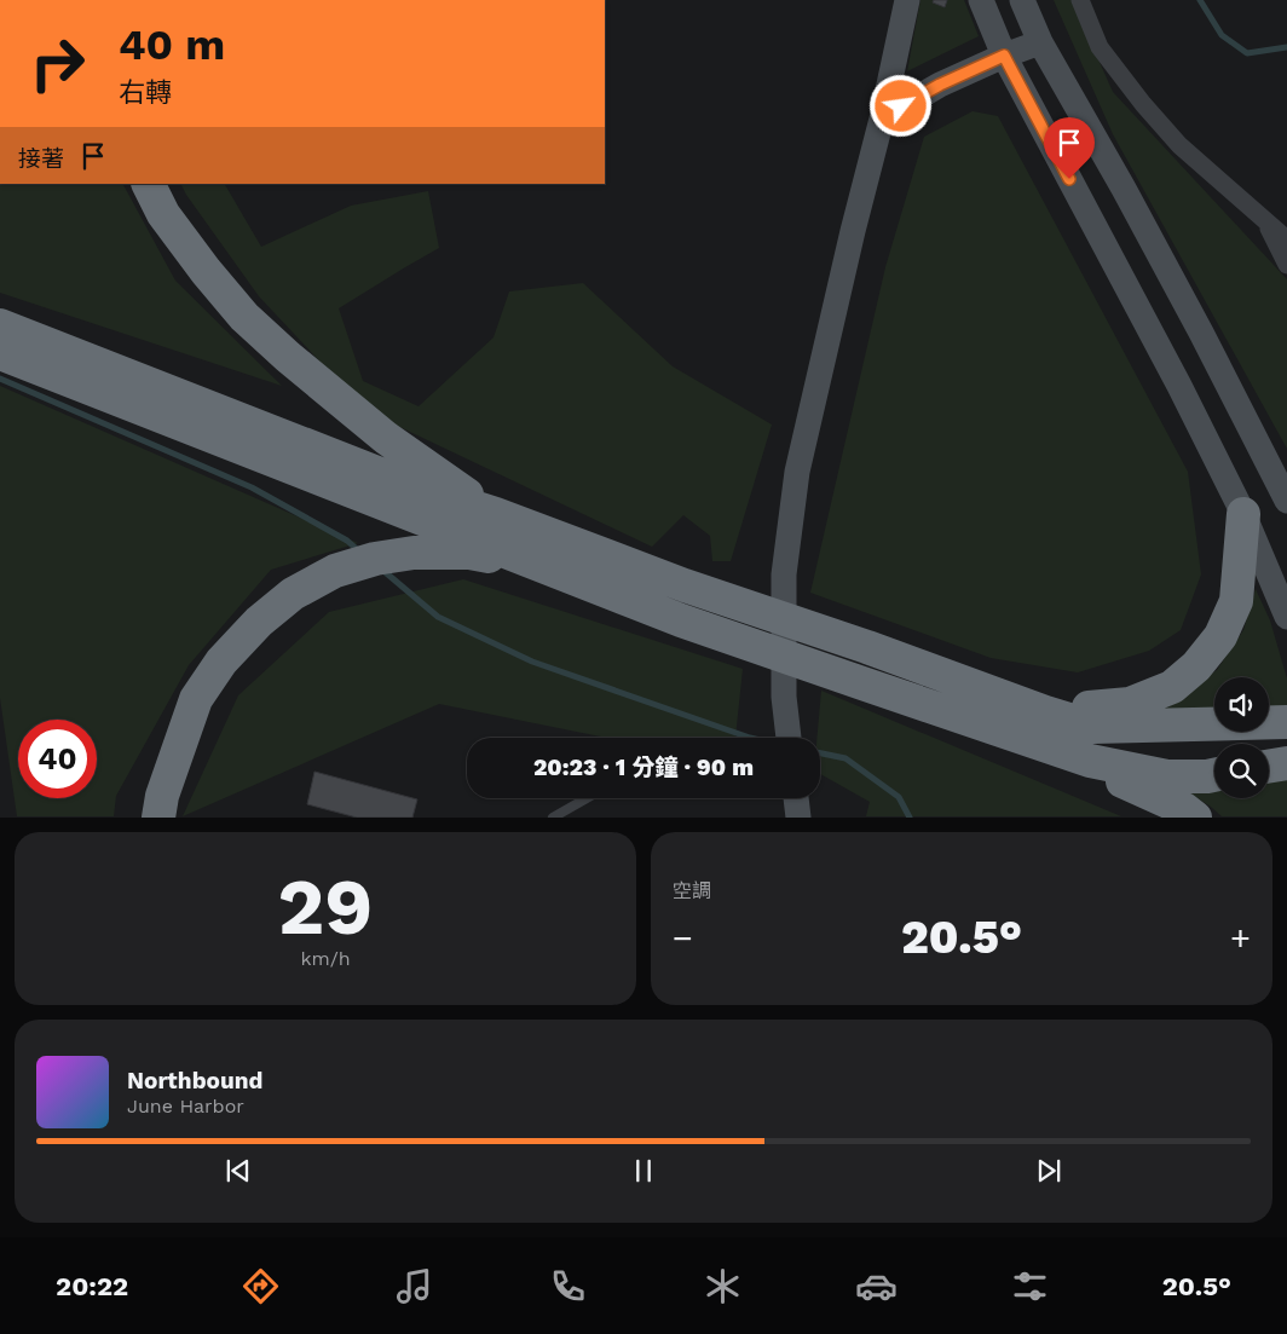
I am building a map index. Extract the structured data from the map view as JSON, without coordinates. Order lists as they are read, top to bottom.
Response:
{
  "page": {
    "turn": ["40 m", "右轉"],
    "then": "接著",
    "limit": "40",
    "trip": "20:23 · 1 分鐘 · 90 m",
    "tile": [
      ["29", "km/h"],
      "空調"
    ],
    "heat": ["−", "20.5°", "+"],
    "song": ["Northbound", "June Harbor"],
    "tabs": ["20:22", "20.5°"]
  }
}
